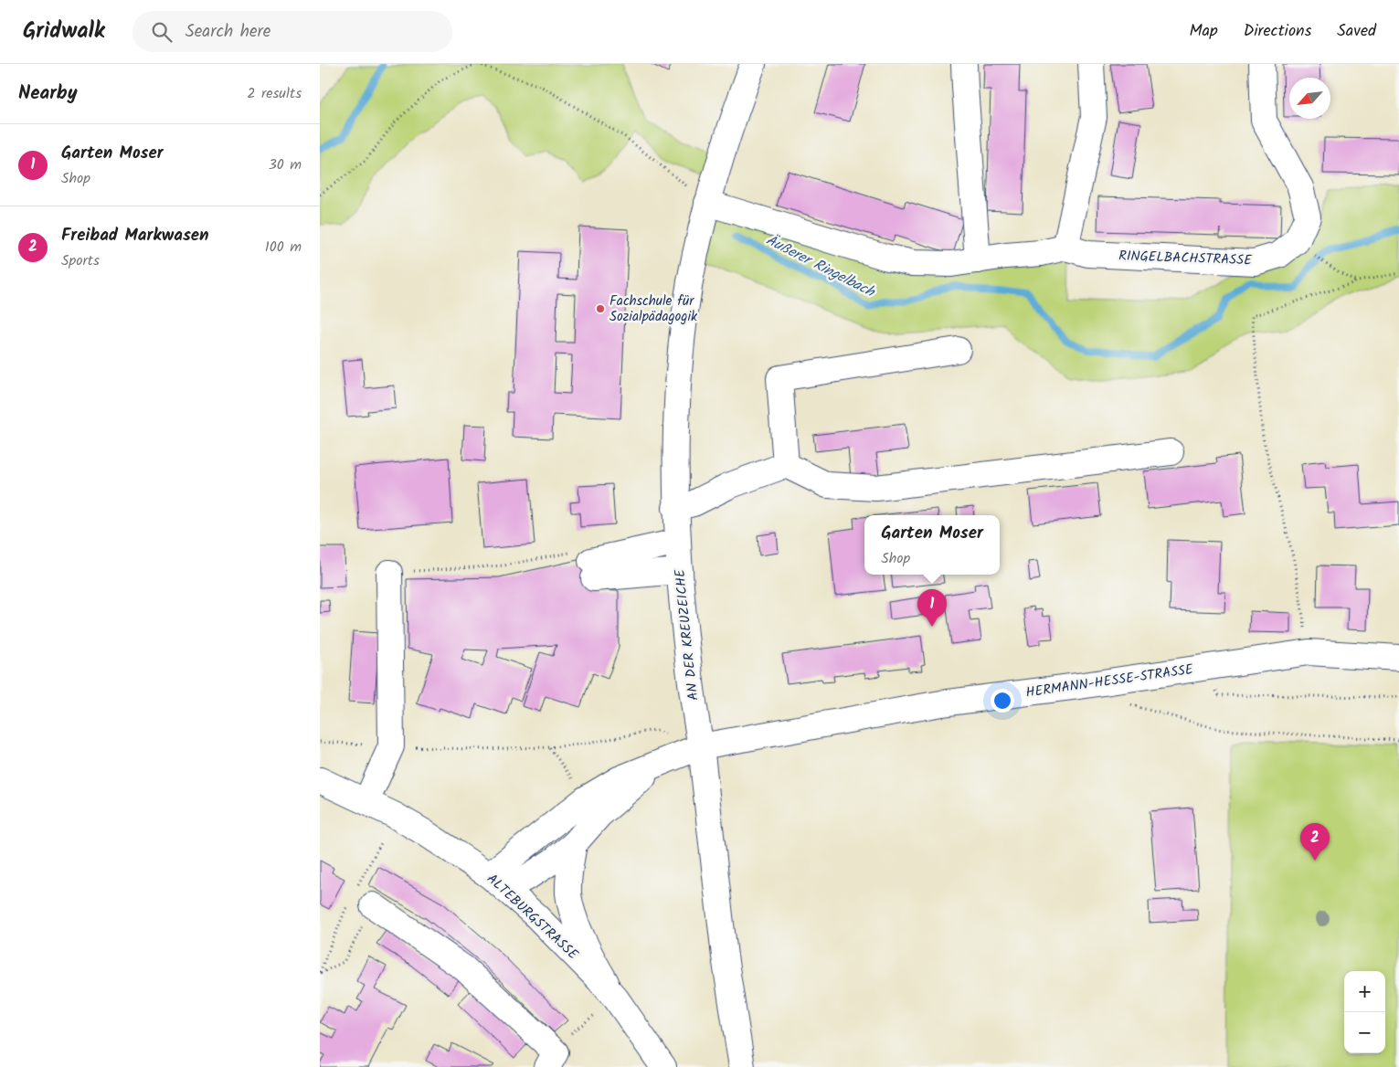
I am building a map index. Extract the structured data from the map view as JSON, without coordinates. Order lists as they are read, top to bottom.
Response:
{
  "streets": {
    "street": [
      "RINGELBACHSTRASSE",
      "AN DER KREUZEICHE",
      "HERMANN-HESSE-STRASSE",
      "ALTEBURGSTRASSE"
    ]
  },
  "crossings": [
    ["AN DER KREUZEICHE", "HERMANN-HESSE-STRASSE"],
    ["HERMANN-HESSE-STRASSE", "ALTEBURGSTRASSE"]
  ],
  "water": ["Äußerer Ringelbach"],
  "places": ["Fachschule für Sozialpädagogik"],
  "north": "bottom left",
  "page": {
    "header": "Gridwalk",
    "search": "Search here",
    "nav": ["Map", "Directions", "Saved"],
    "heading": ["Nearby", "2 results"],
    "list": [
      {
        "mark": "1",
        "name": "Garten Moser",
        "note": "Shop",
        "value": "30 m"
      },
      {
        "mark": "2",
        "name": "Freibad Markwasen",
        "note": "Sports",
        "value": "100 m"
      }
    ],
    "popup": ["Garten Moser", "Shop"],
    "pins": ["1", "2"],
    "map_buttons": ["+", "−"]
  }
}
